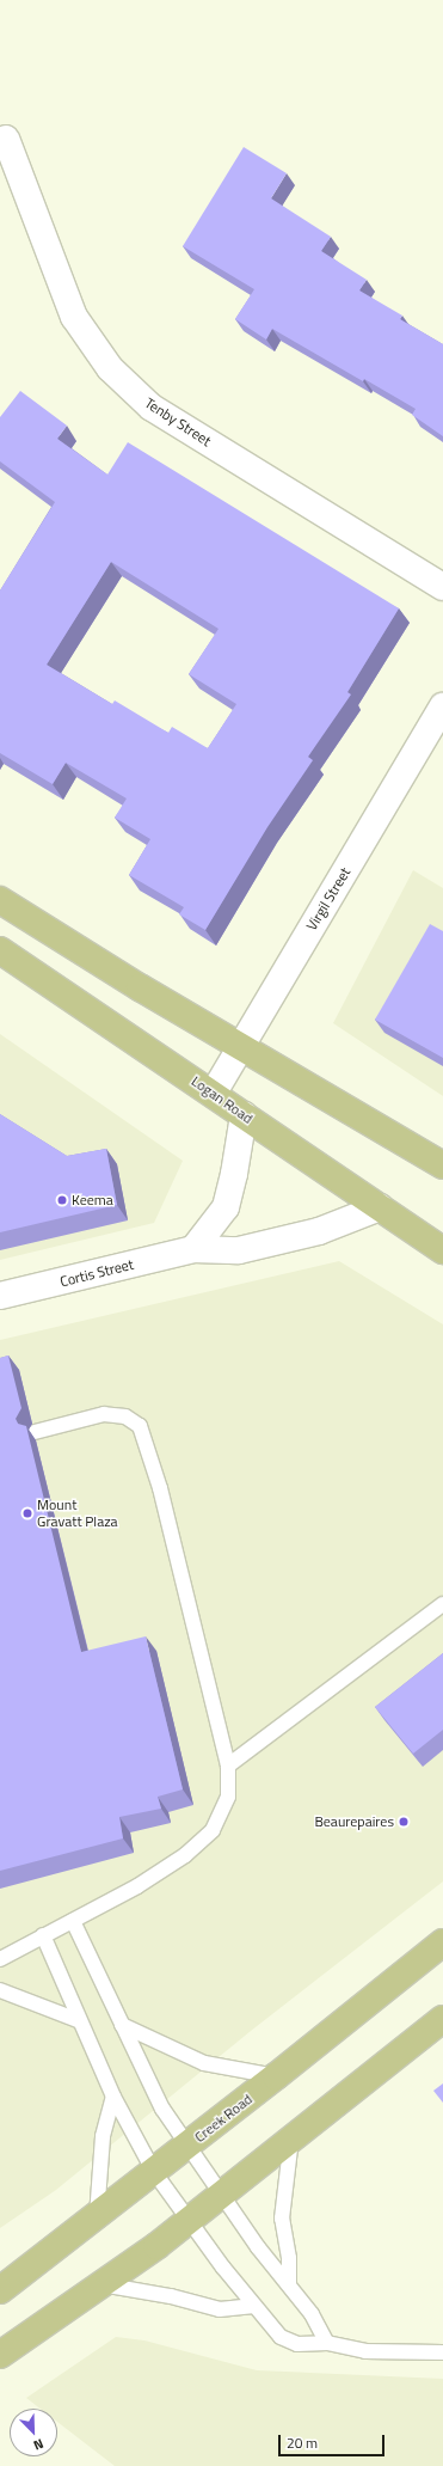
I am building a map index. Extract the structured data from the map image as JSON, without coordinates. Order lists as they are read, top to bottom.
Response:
{
  "streets": {
    "main road": ["Logan Road", "Creek Road"],
    "street": ["Tenby Street", "Virgil Street", "Cortis Street"]
  },
  "crossings": [
    ["Virgil Street", "Logan Road"],
    ["Logan Road", "Cortis Street"]
  ],
  "places": ["Keema", "Mount Gravatt Plaza", "Beaurepaires"],
  "scale_bar": "20 m",
  "north": "bottom right"
}
